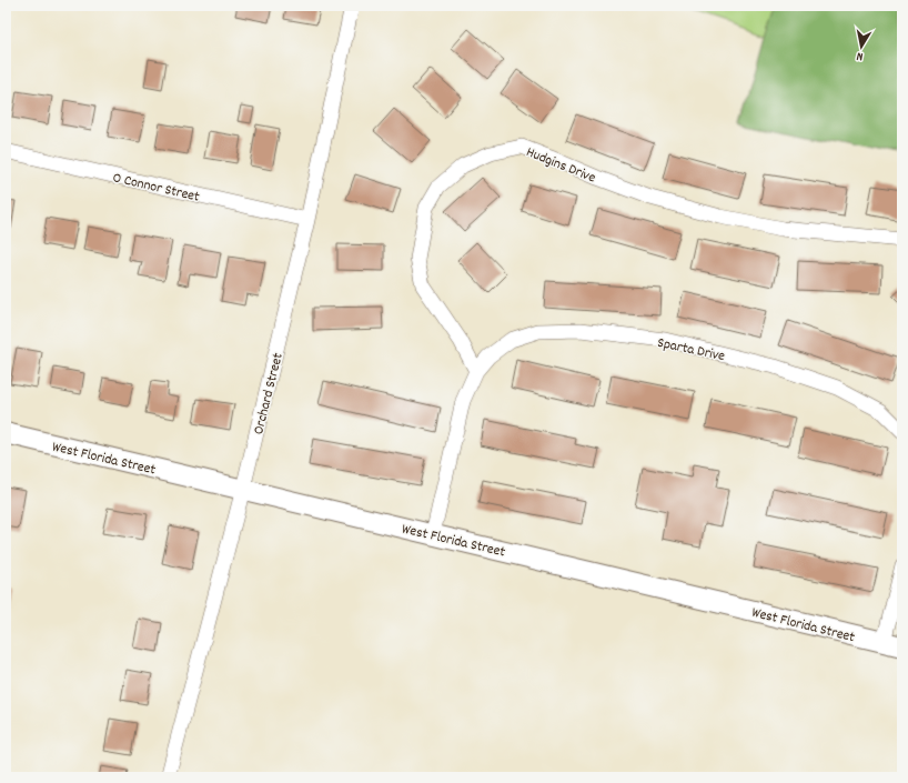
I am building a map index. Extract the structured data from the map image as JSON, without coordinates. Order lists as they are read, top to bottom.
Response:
{
  "streets": {
    "main road": ["West Florida Street"],
    "street": [
      "Hudgins Drive",
      "O Connor Street",
      "Sparta Drive",
      "Orchard Street"
    ]
  },
  "crossings": [
    ["Hudgins Drive", "Sparta Drive"],
    ["O Connor Street", "Orchard Street"],
    ["Orchard Street", "West Florida Street"]
  ],
  "north": "bottom"
}
